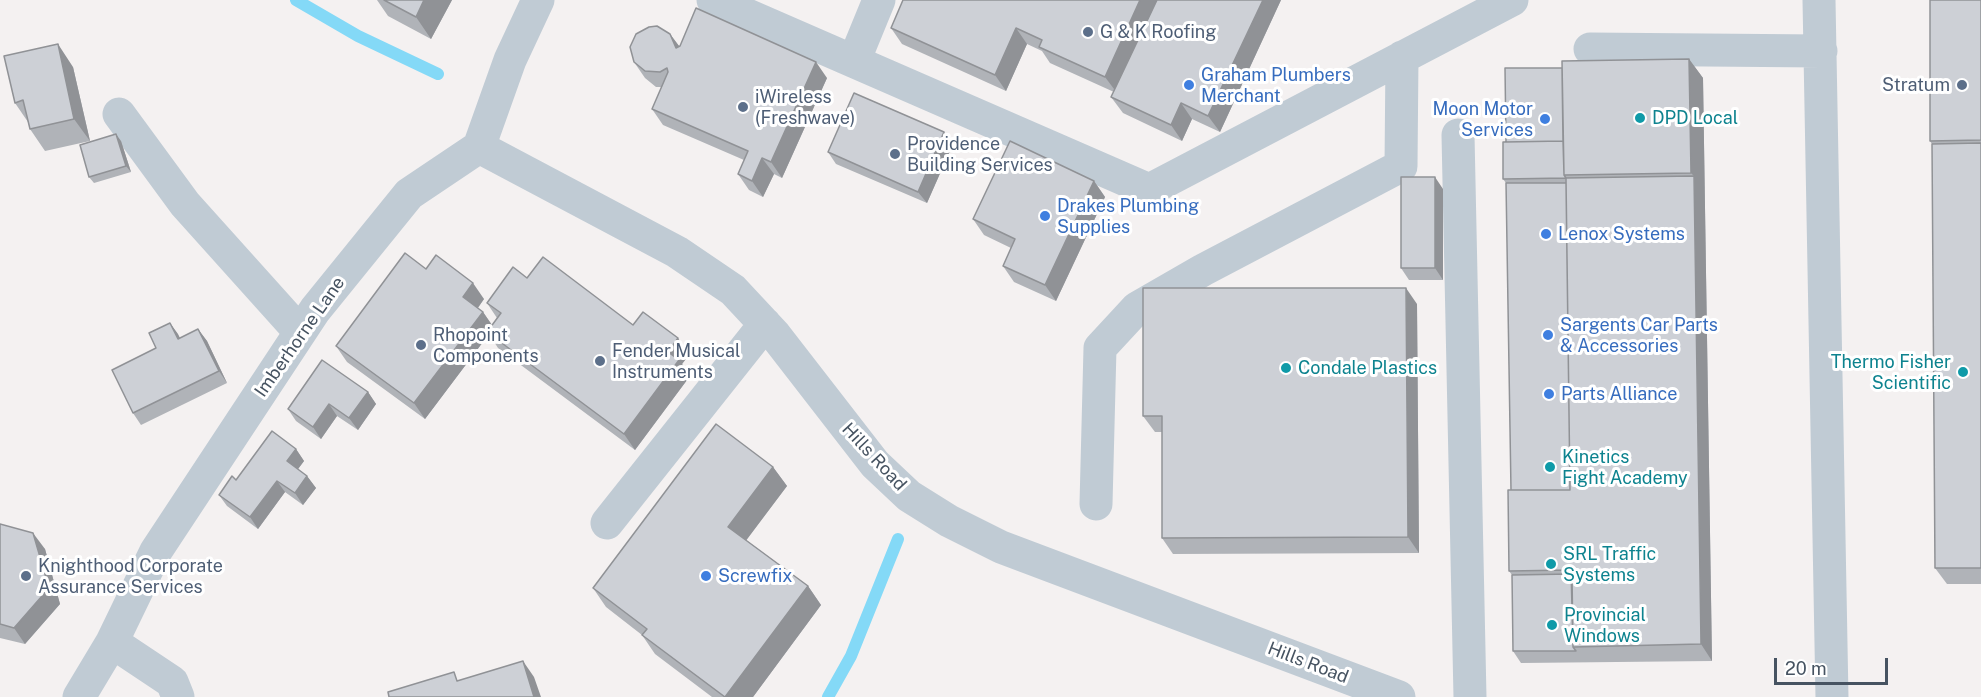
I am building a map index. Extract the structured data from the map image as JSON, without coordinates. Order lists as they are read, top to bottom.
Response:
{
  "streets": {
    "street": ["Imberhorne Lane", "Hills Road"]
  },
  "crossings": [
    ["Imberhorne Lane", "Hills Road"]
  ],
  "places": [
    "G & K Roofing",
    "Graham Plumbers Merchant",
    "Stratum",
    "iWireless (Freshwave)",
    "DPD Local",
    "Moon Motor Services",
    "Providence Building Services",
    "Drakes Plumbing Supplies",
    "Lenox Systems",
    "Sargents Car Parts & Accessories",
    "Rhopoint Components",
    "Fender Musical Instruments",
    "Condale Plastics",
    "Thermo Fisher Scientific",
    "Parts Alliance",
    "Kinetics Fight Academy",
    "SRL Traffic Systems",
    "Knighthood Corporate Assurance Services",
    "Screwfix",
    "Provincial Windows"
  ],
  "scale_bar": "20 m"
}
